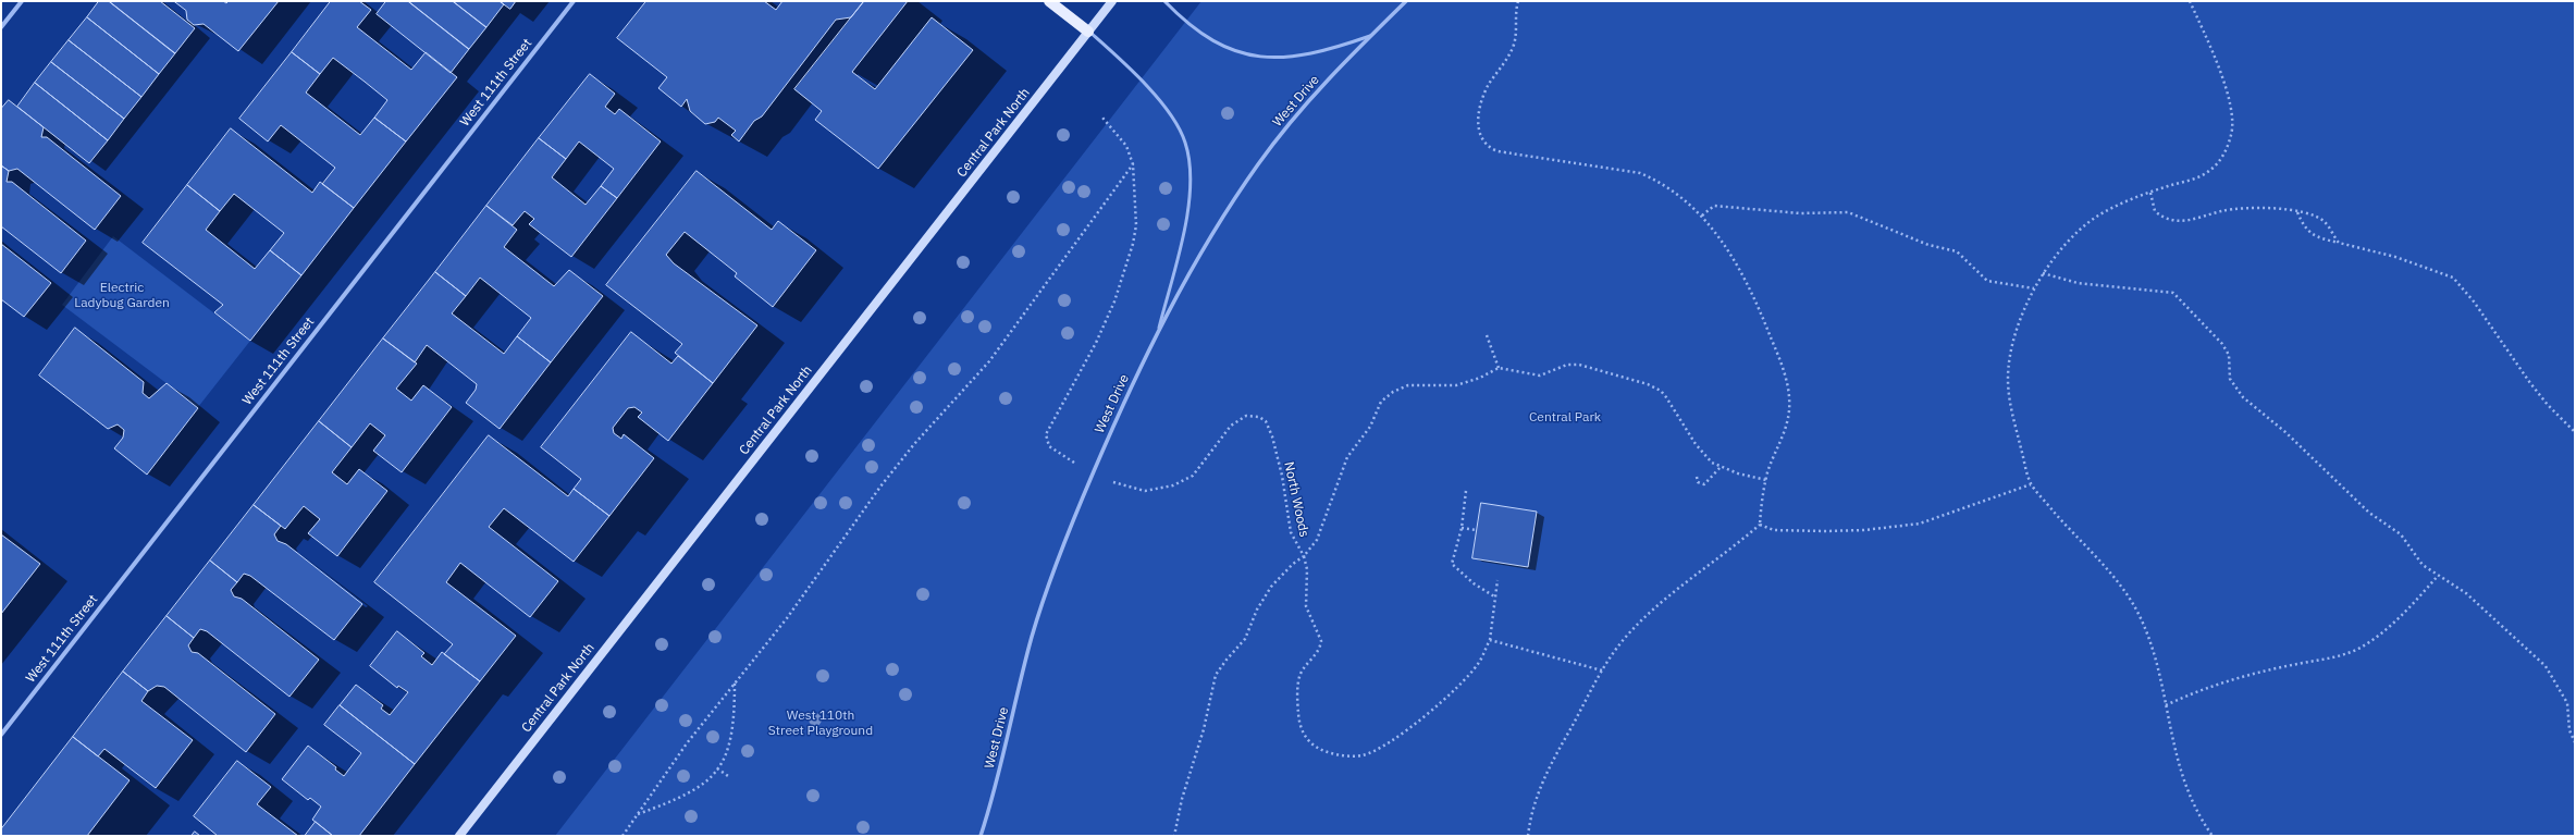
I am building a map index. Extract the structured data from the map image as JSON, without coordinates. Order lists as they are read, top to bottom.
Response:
{
  "streets": {
    "main road": ["Central Park North"],
    "street": ["West 111th Street", "West Drive"],
    "path": ["North Woods"]
  },
  "parks": ["Electric Ladybug Garden", "Central Park", "West 110th Street Playground"]
}
